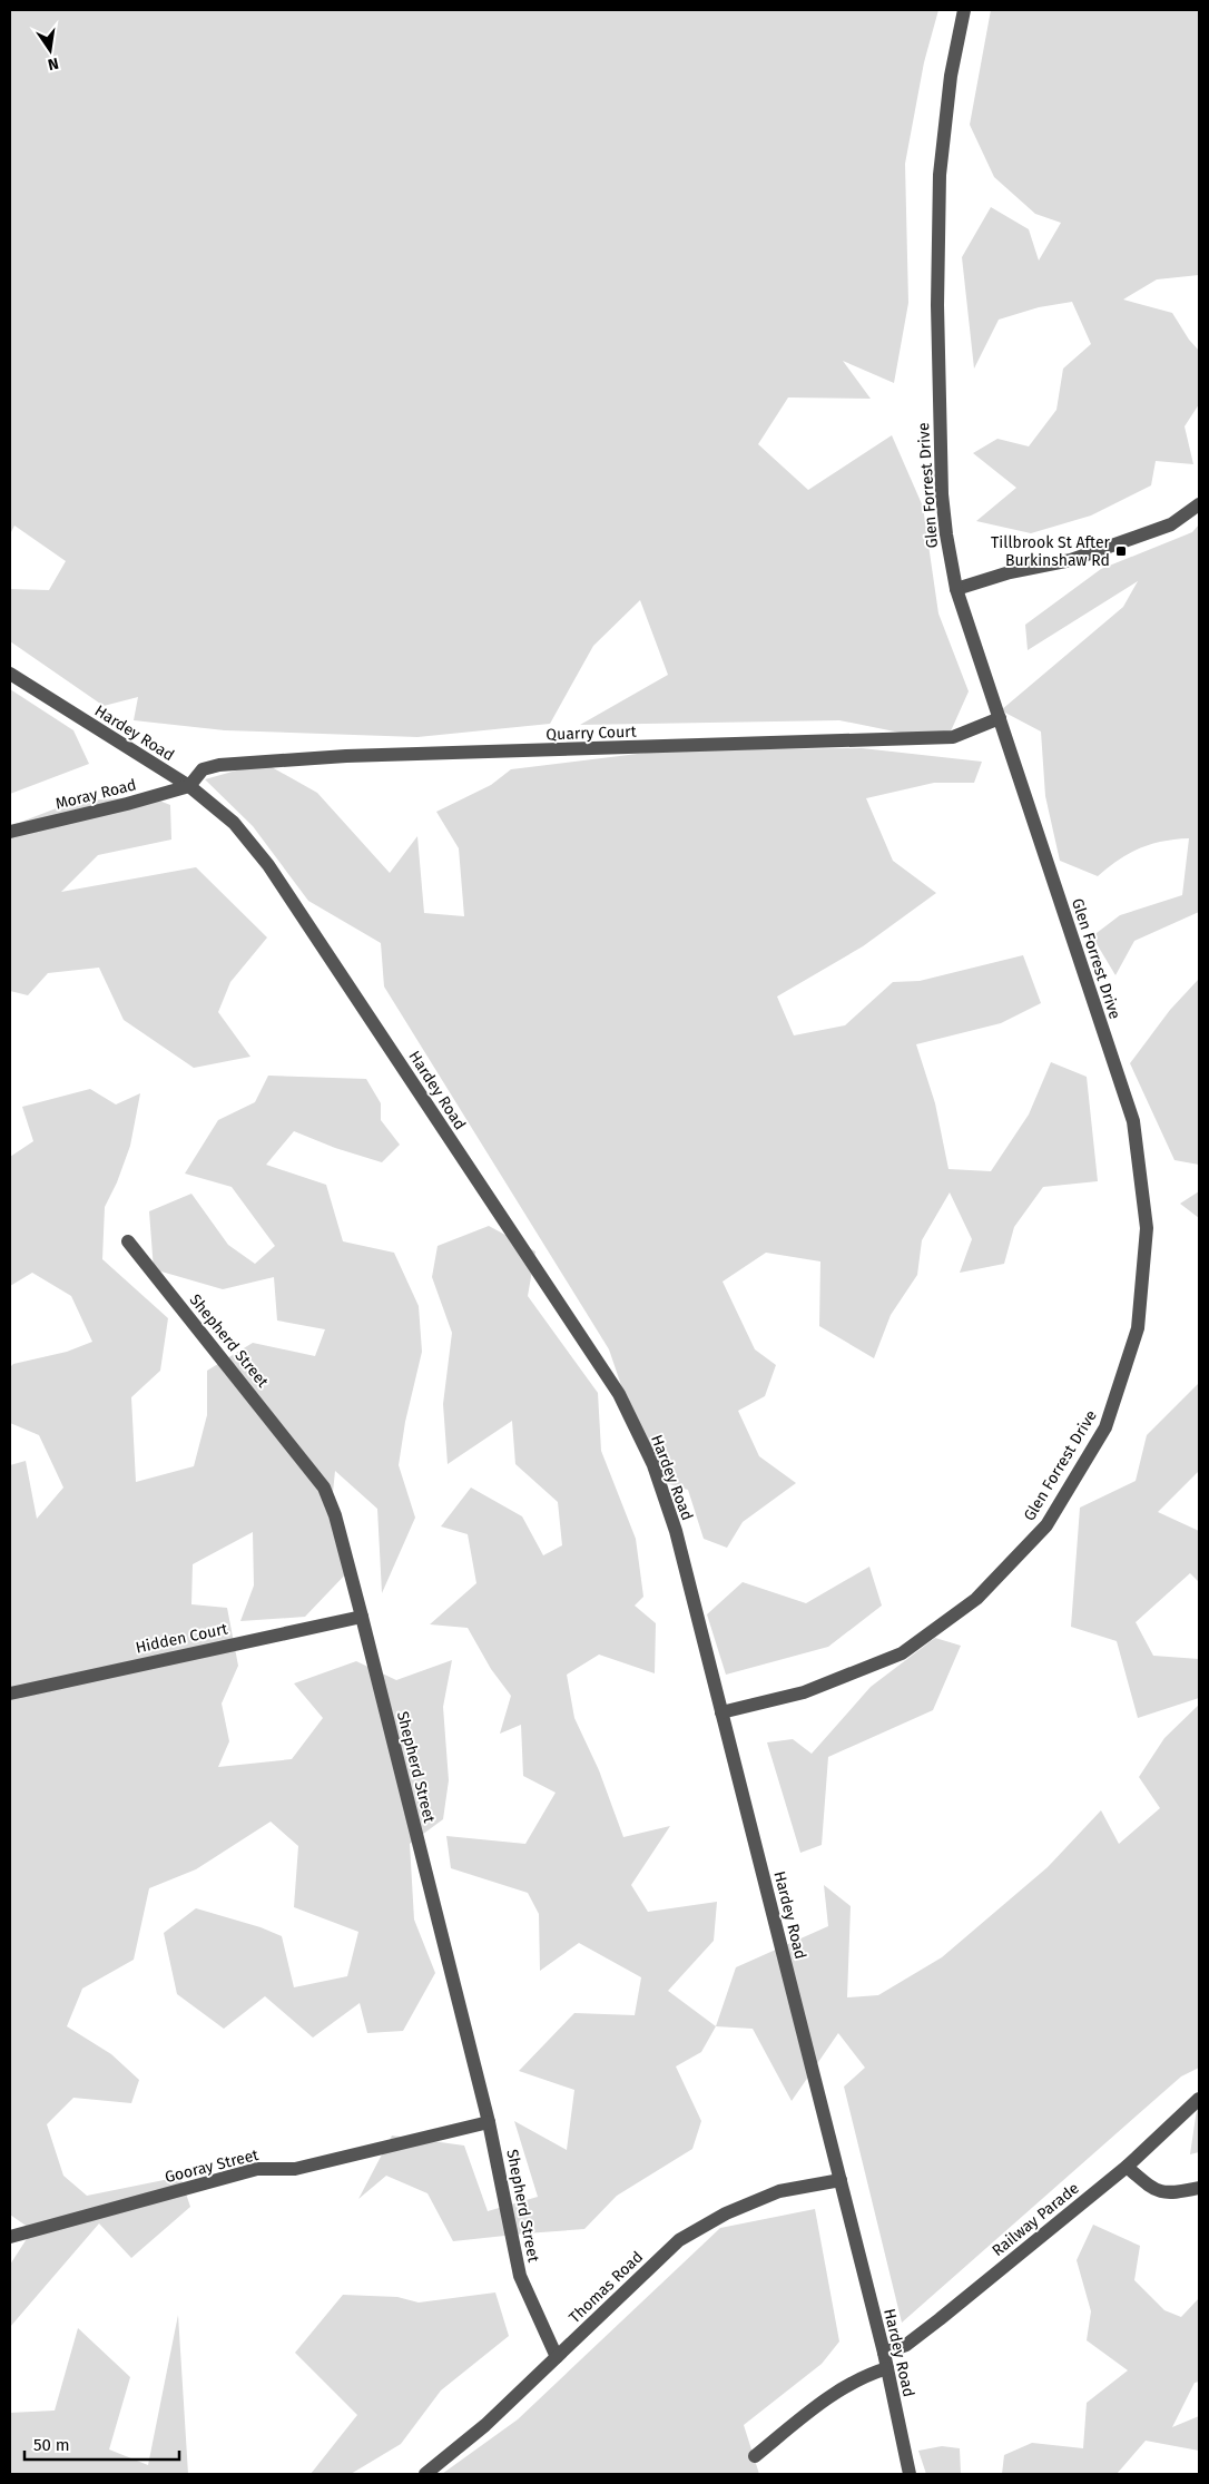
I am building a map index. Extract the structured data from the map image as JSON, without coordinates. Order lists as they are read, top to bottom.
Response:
{
  "streets": {
    "street": [
      "Glen Forrest Drive",
      "Hardey Road",
      "Quarry Court",
      "Moray Road",
      "Shepherd Street",
      "Hidden Court",
      "Gooray Street",
      "Railway Parade",
      "Thomas Road"
    ]
  },
  "crossings": [
    ["Glen Forrest Drive", "Hardey Road"],
    ["Glen Forrest Drive", "Quarry Court"],
    ["Hardey Road", "Quarry Court"],
    ["Hardey Road", "Moray Road"],
    ["Hardey Road", "Railway Parade"],
    ["Hardey Road", "Thomas Road"],
    ["Quarry Court", "Moray Road"],
    ["Shepherd Street", "Hidden Court"],
    ["Shepherd Street", "Gooray Street"],
    ["Shepherd Street", "Thomas Road"]
  ],
  "places": {
    "transit": ["Tillbrook St After Burkinshaw Rd"]
  },
  "scale_bar": "50 m",
  "north": "bottom"
}
